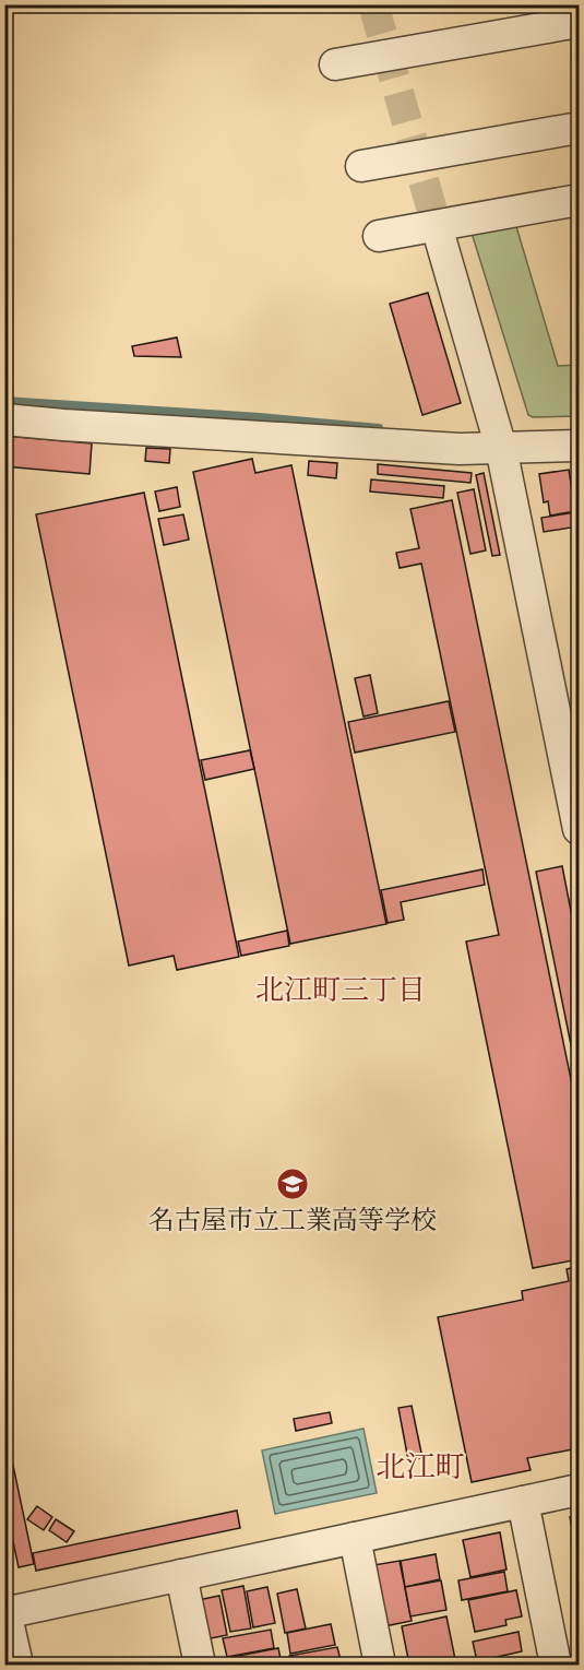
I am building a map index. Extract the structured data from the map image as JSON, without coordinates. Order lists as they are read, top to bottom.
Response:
{
  "districts": ["北江町三丁目", "北江町"],
  "places": {
    "school or university": ["名古屋市立工業高等学校"]
  }
}
